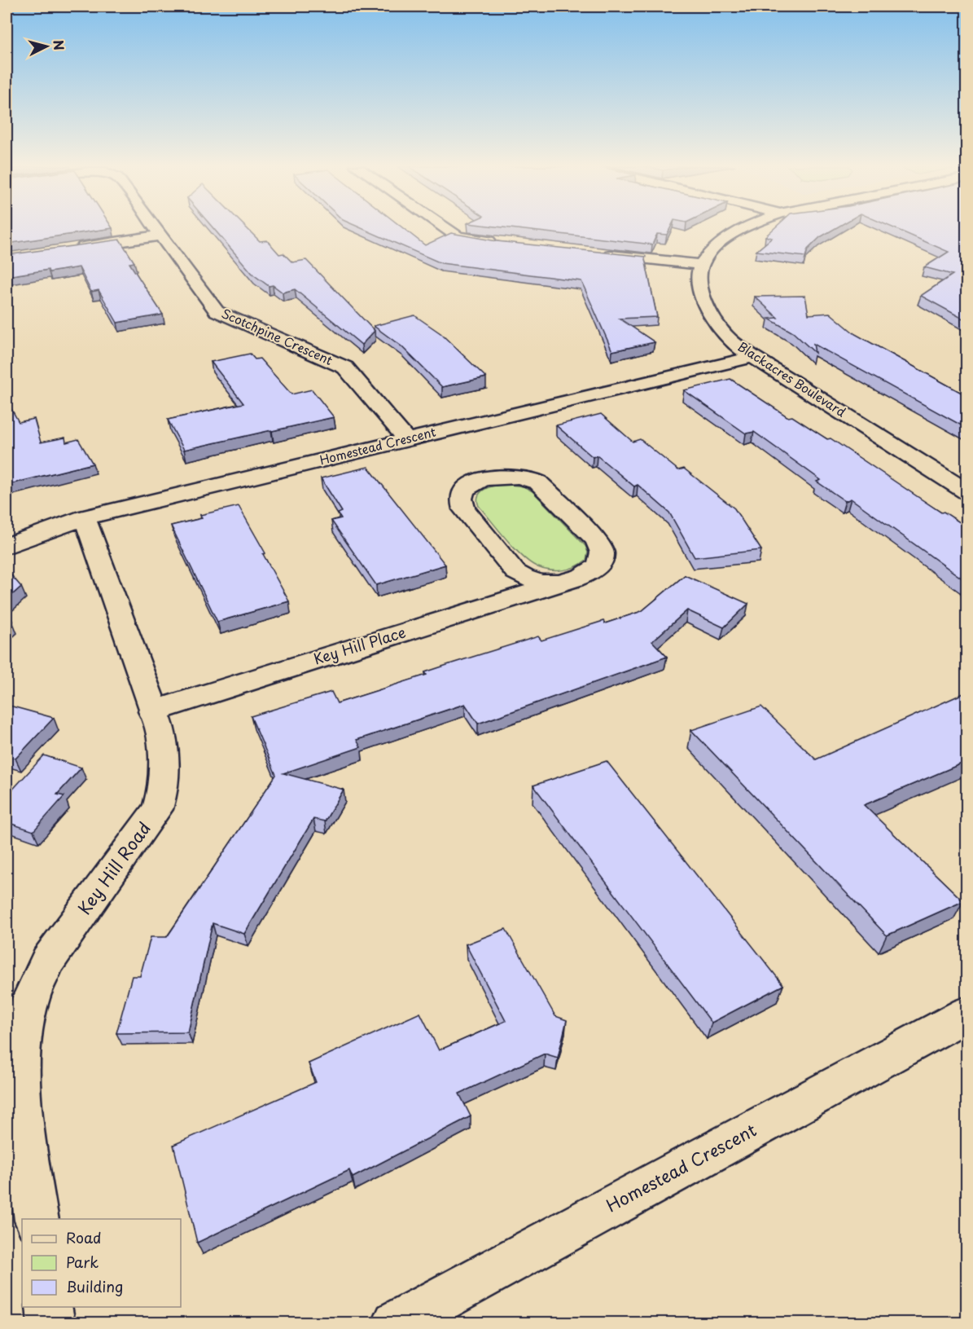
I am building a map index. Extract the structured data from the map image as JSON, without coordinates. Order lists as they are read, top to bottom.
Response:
{
  "streets": {
    "street": [
      "Scotchpine Crescent",
      "Blackacres Boulevard",
      "Homestead Crescent",
      "Key Hill Place",
      "Key Hill Road"
    ]
  },
  "crossings": [
    ["Scotchpine Crescent", "Homestead Crescent"],
    ["Blackacres Boulevard", "Homestead Crescent"],
    ["Homestead Crescent", "Key Hill Road"],
    ["Key Hill Place", "Key Hill Road"]
  ],
  "legend": ["Road", "Park", "Building"],
  "north": "right"
}
